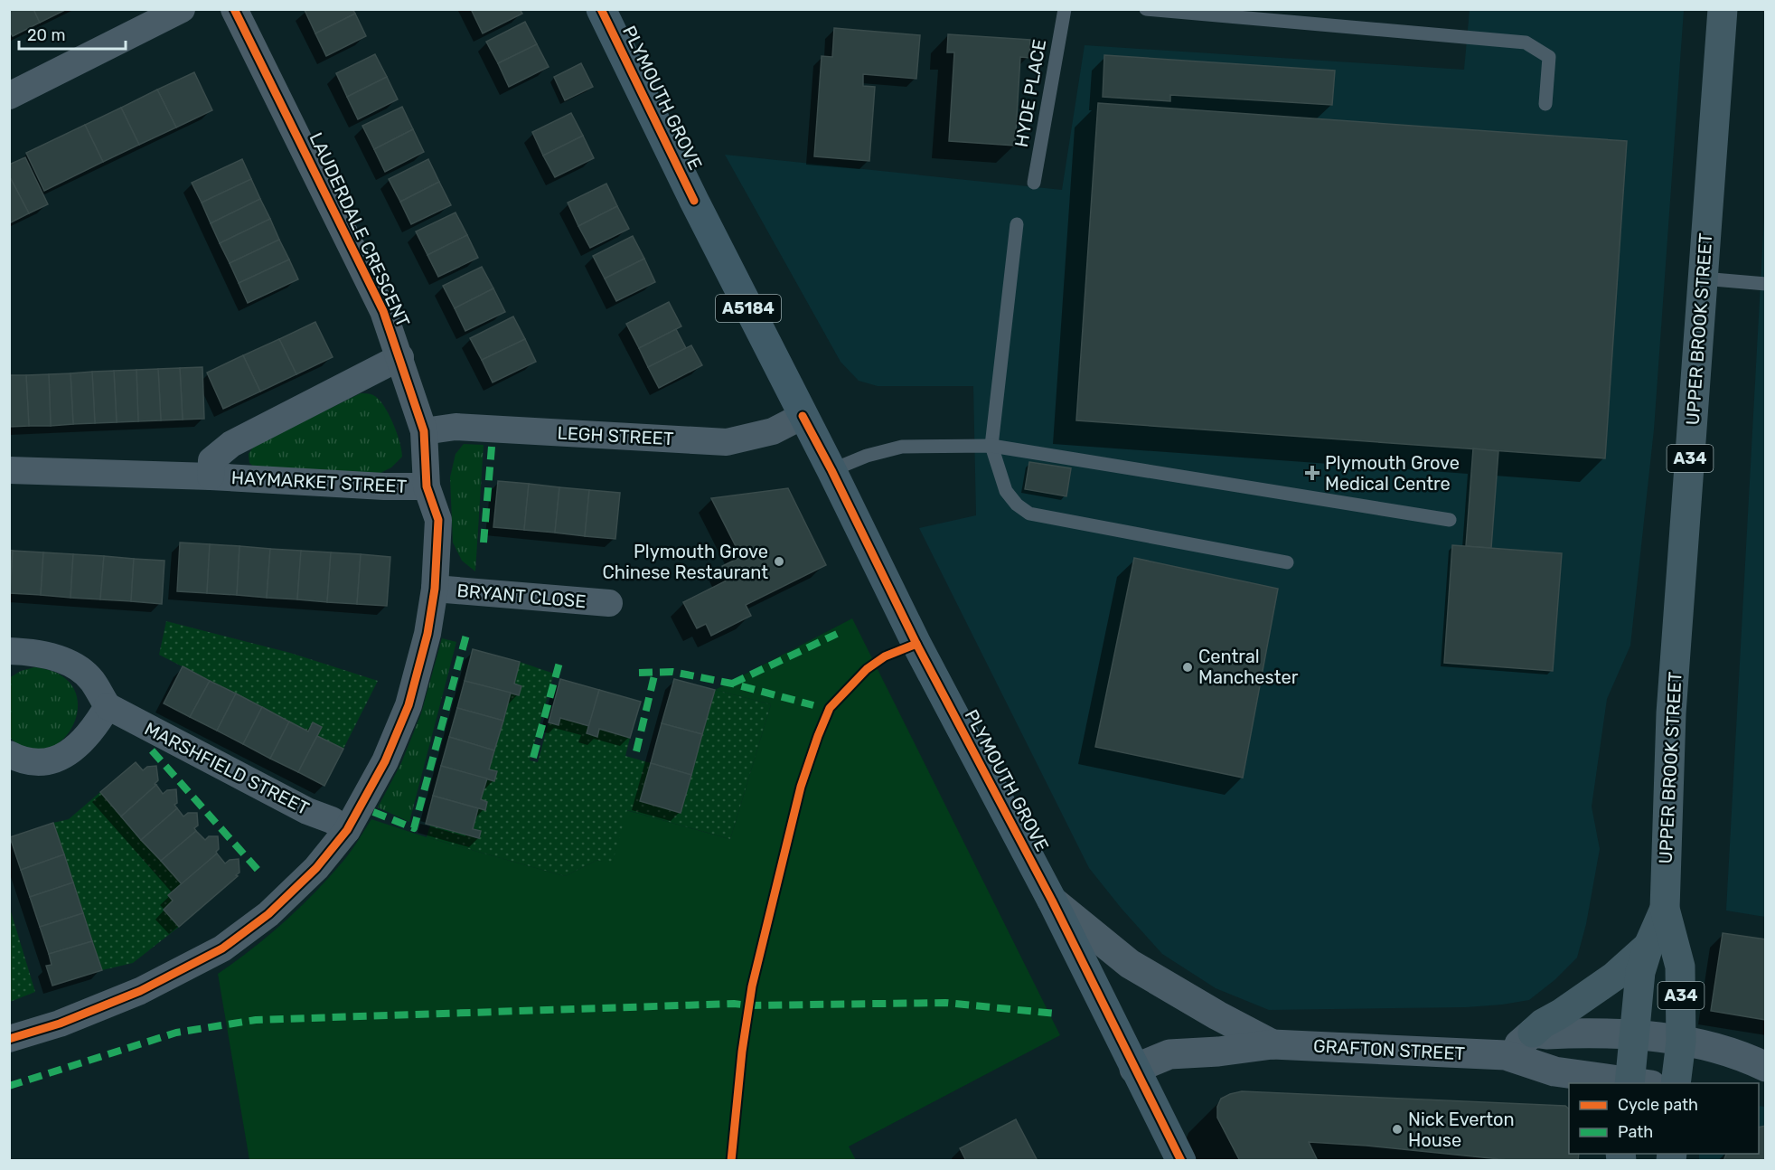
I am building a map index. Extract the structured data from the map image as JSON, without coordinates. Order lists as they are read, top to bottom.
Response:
{
  "streets": {
    "highway": ["UPPER BROOK STREET", "A34"],
    "main road": ["PLYMOUTH GROVE", "A5184"],
    "street": [
      "LAUDERDALE CRESCENT",
      "LEGH STREET",
      "HAYMARKET STREET",
      "BRYANT CLOSE",
      "MARSHFIELD STREET",
      "GRAFTON STREET"
    ],
    "lane": ["HYDE PLACE"]
  },
  "crossings": [
    ["PLYMOUTH GROVE", "LEGH STREET"],
    ["LAUDERDALE CRESCENT", "LEGH STREET"],
    ["LAUDERDALE CRESCENT", "HAYMARKET STREET"],
    ["LAUDERDALE CRESCENT", "BRYANT CLOSE"],
    ["LAUDERDALE CRESCENT", "MARSHFIELD STREET"]
  ],
  "places": {
    "health": ["Plymouth Grove Medical Centre"],
    "other": ["Plymouth Grove Chinese Restaurant", "Central Manchester", "Nick Everton House"]
  },
  "legend": ["Cycle path", "Path"],
  "scale_bar": "20 m"
}
